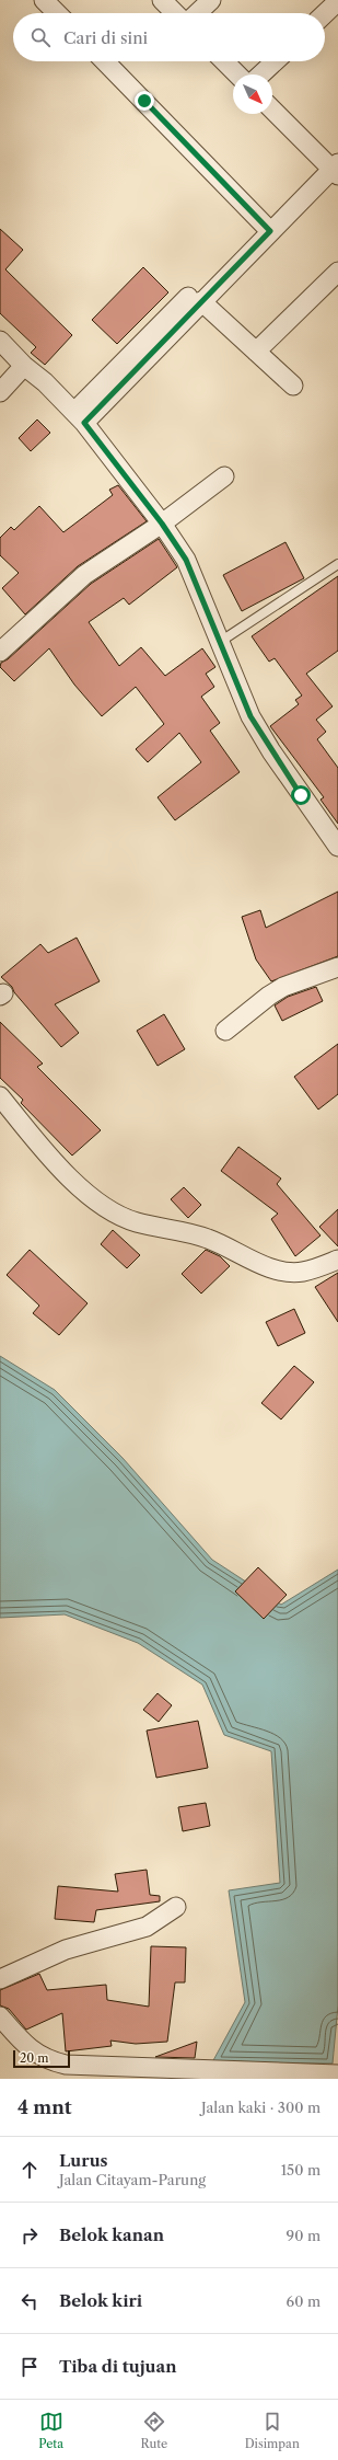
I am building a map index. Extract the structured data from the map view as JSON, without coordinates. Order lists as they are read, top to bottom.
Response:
{
  "scale_bar": "20 m",
  "north": "bottom right",
  "page": {
    "search": "Cari di sini",
    "scale": "20 m",
    "heading": ["4 mnt", "Jalan kaki · 300 m"],
    "list": [
      ["Lurus", "Jalan Citayam-Parung", "150 m"],
      ["Belok kanan", "90 m"],
      ["Belok kiri", "60 m"],
      "Tiba di tujuan"
    ],
    "nav": ["Peta", "Rute", "Disimpan"]
  }
}
